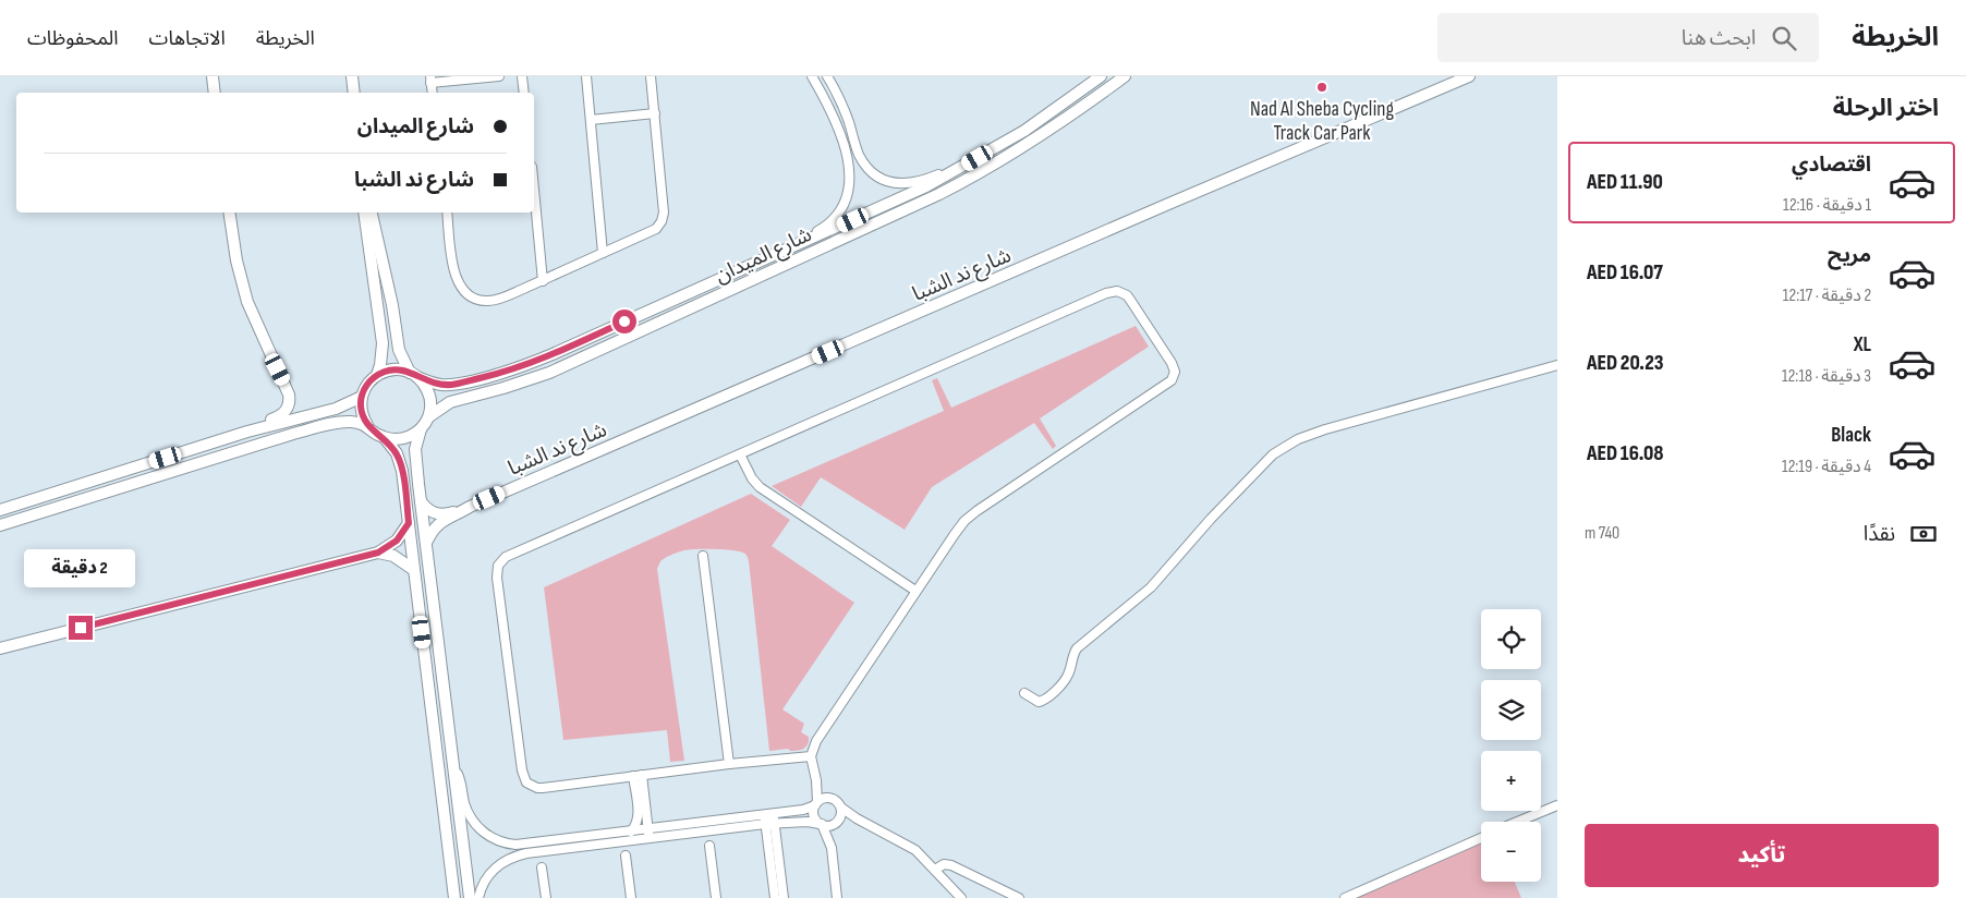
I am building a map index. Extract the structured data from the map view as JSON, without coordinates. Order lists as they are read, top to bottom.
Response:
{
  "streets": {
    "street": ["شارع الميدان", "شارع ند الشبا"]
  },
  "places": ["Nad Al Sheba Cycling Track Car Park"],
  "page": {
    "header": "الخريطة",
    "search": "ابحث هنا",
    "nav": ["الخريطة", "الاتجاهات", "المحفوظات"],
    "heading": "اختر الرحلة",
    "banner": ["شارع الميدان", "شارع ند الشبا"],
    "list": [
      {
        "name": "اقتصادي",
        "note": "1 دقيقة · 12:16",
        "value": "AED 11.90"
      },
      {
        "name": "مريح",
        "note": "2 دقيقة · 12:17",
        "value": "AED 16.07"
      },
      {
        "name": "XL",
        "note": "3 دقيقة · 12:18",
        "value": "AED 20.23"
      },
      {
        "name": "Black",
        "note": "4 دقيقة · 12:19",
        "value": "AED 16.08"
      }
    ],
    "pay": ["نقدًا", "740 m"],
    "bubble": "2 دقيقة",
    "map_buttons": ["+", "−"],
    "buttons": "تأكيد"
  }
}
